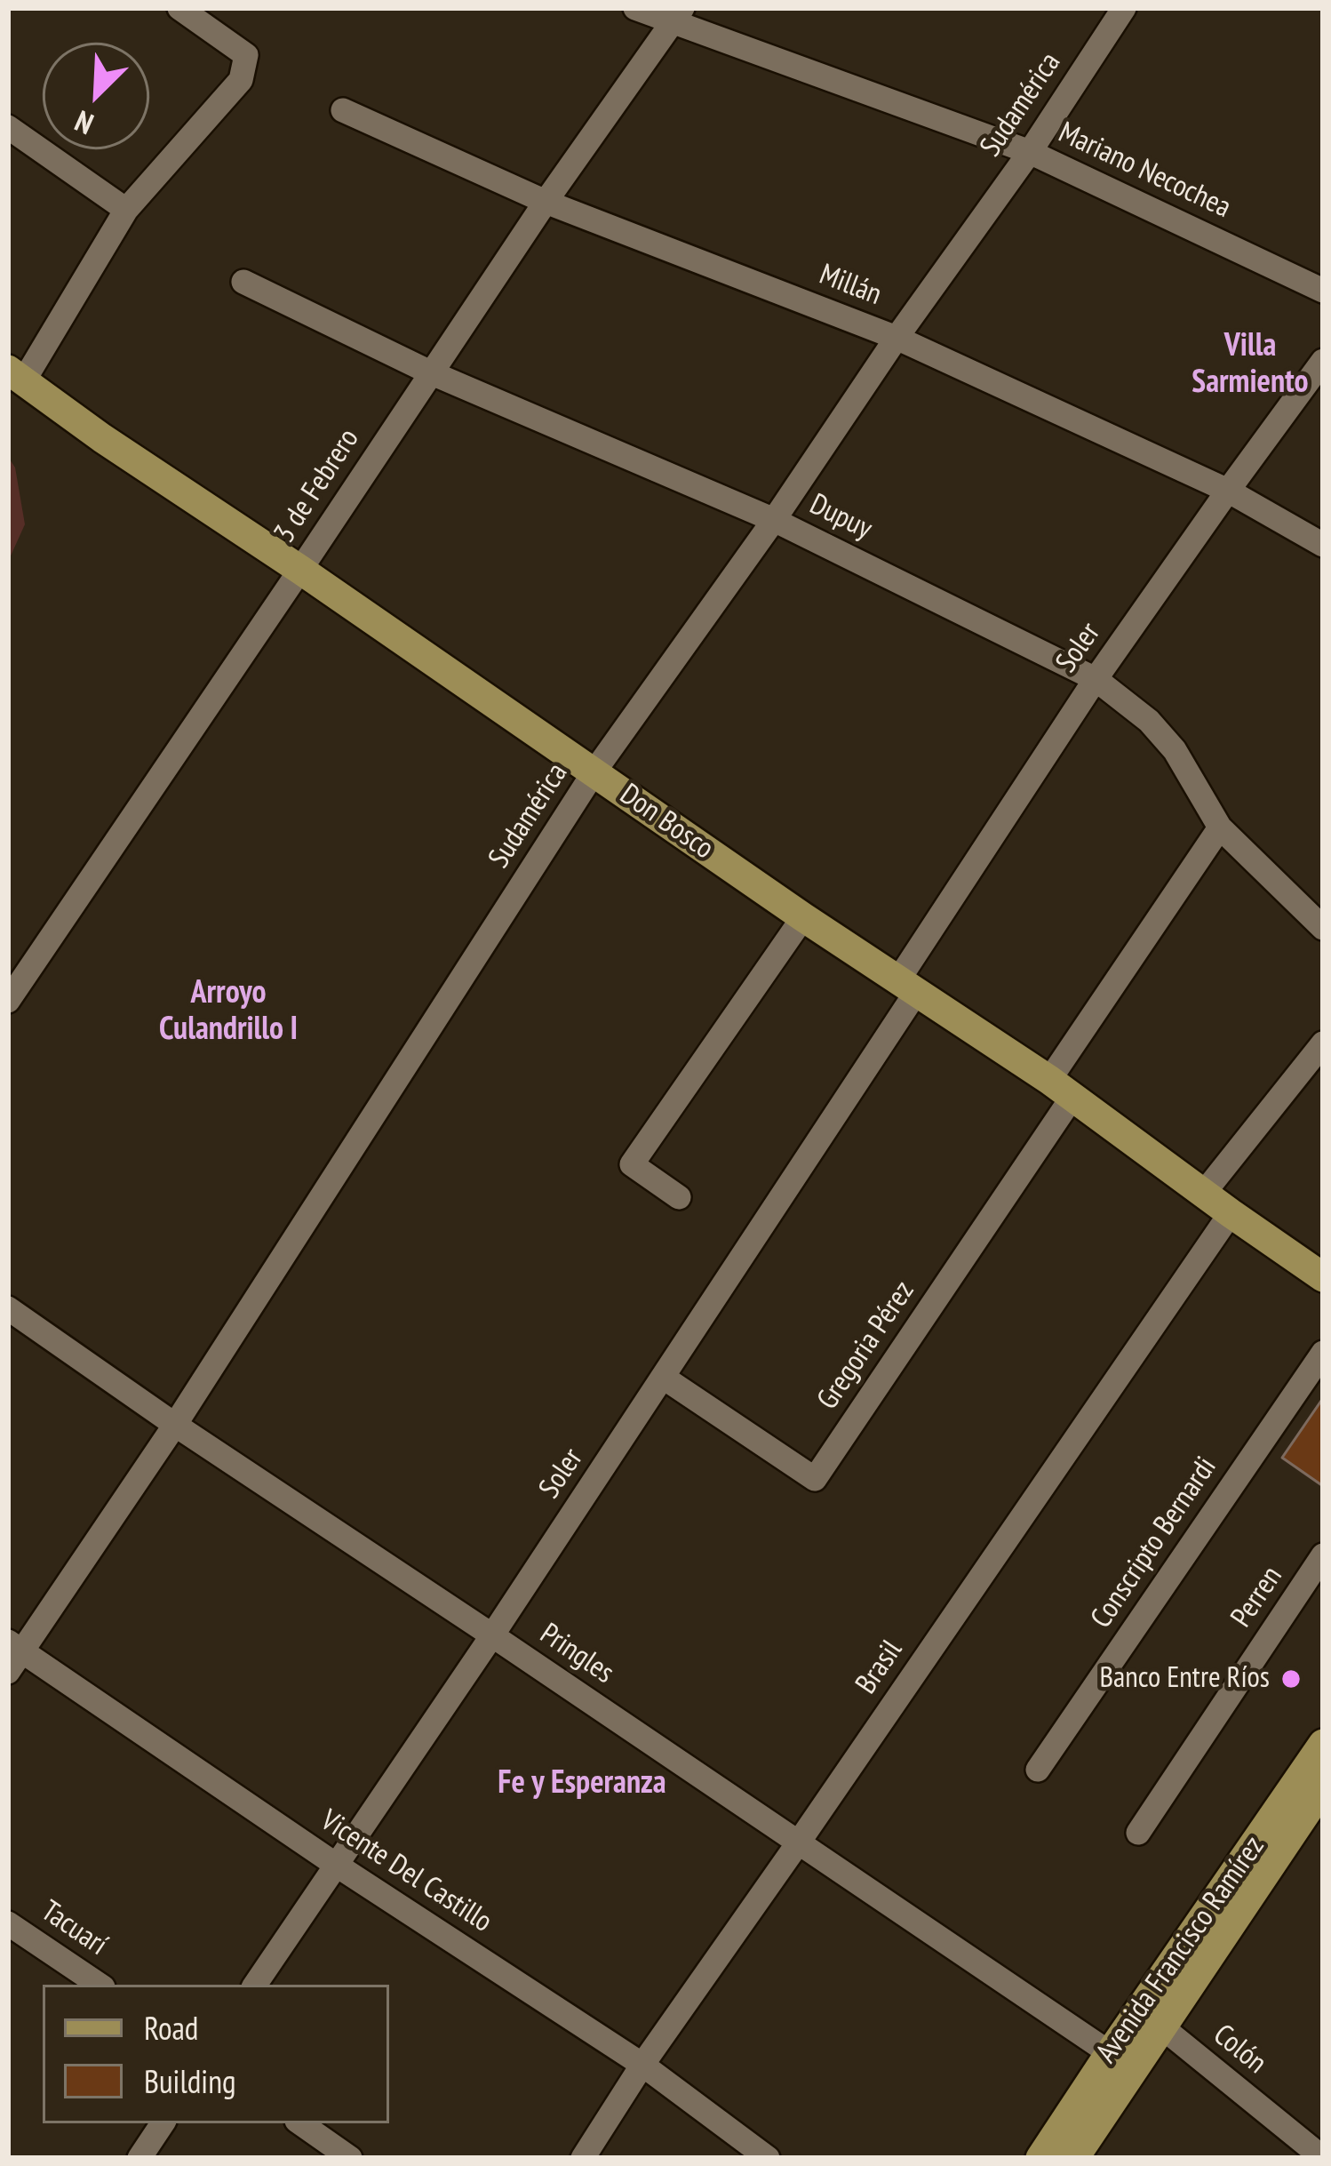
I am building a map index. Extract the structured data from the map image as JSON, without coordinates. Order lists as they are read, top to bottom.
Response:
{
  "streets": {
    "main road": ["Don Bosco", "Avenida Francisco Ramírez"],
    "street": [
      "Sudamérica",
      "Mariano Necochea",
      "Millán",
      "3 de Febrero",
      "Dupuy",
      "Soler",
      "Gregoria Pérez",
      "Conscripto Bernardi",
      "Perren",
      "Pringles",
      "Brasil",
      "Vicente Del Castillo",
      "Tacuarí",
      "Colón"
    ]
  },
  "crossings": [
    ["Sudamérica", "Mariano Necochea"],
    ["Sudamérica", "Millán"],
    ["Sudamérica", "Dupuy"],
    ["Sudamérica", "Don Bosco"],
    ["Sudamérica", "Pringles"],
    ["Sudamérica", "Vicente Del Castillo"],
    ["Mariano Necochea", "3 de Febrero"],
    ["Millán", "3 de Febrero"],
    ["Millán", "Soler"],
    ["3 de Febrero", "Dupuy"],
    ["3 de Febrero", "Don Bosco"],
    ["Dupuy", "Soler"],
    ["Soler", "Don Bosco"],
    ["Soler", "Gregoria Pérez"],
    ["Soler", "Pringles"],
    ["Soler", "Vicente Del Castillo"],
    ["Don Bosco", "Gregoria Pérez"],
    ["Don Bosco", "Brasil"],
    ["Pringles", "Brasil"],
    ["Pringles", "Avenida Francisco Ramírez"],
    ["Brasil", "Vicente Del Castillo"],
    ["Avenida Francisco Ramírez", "Colón"]
  ],
  "districts": ["Villa Sarmiento", "Arroyo Culandrillo I", "Fe y Esperanza"],
  "places": ["Banco Entre Ríos"],
  "legend": ["Road", "Building"],
  "north": "bottom left"
}
